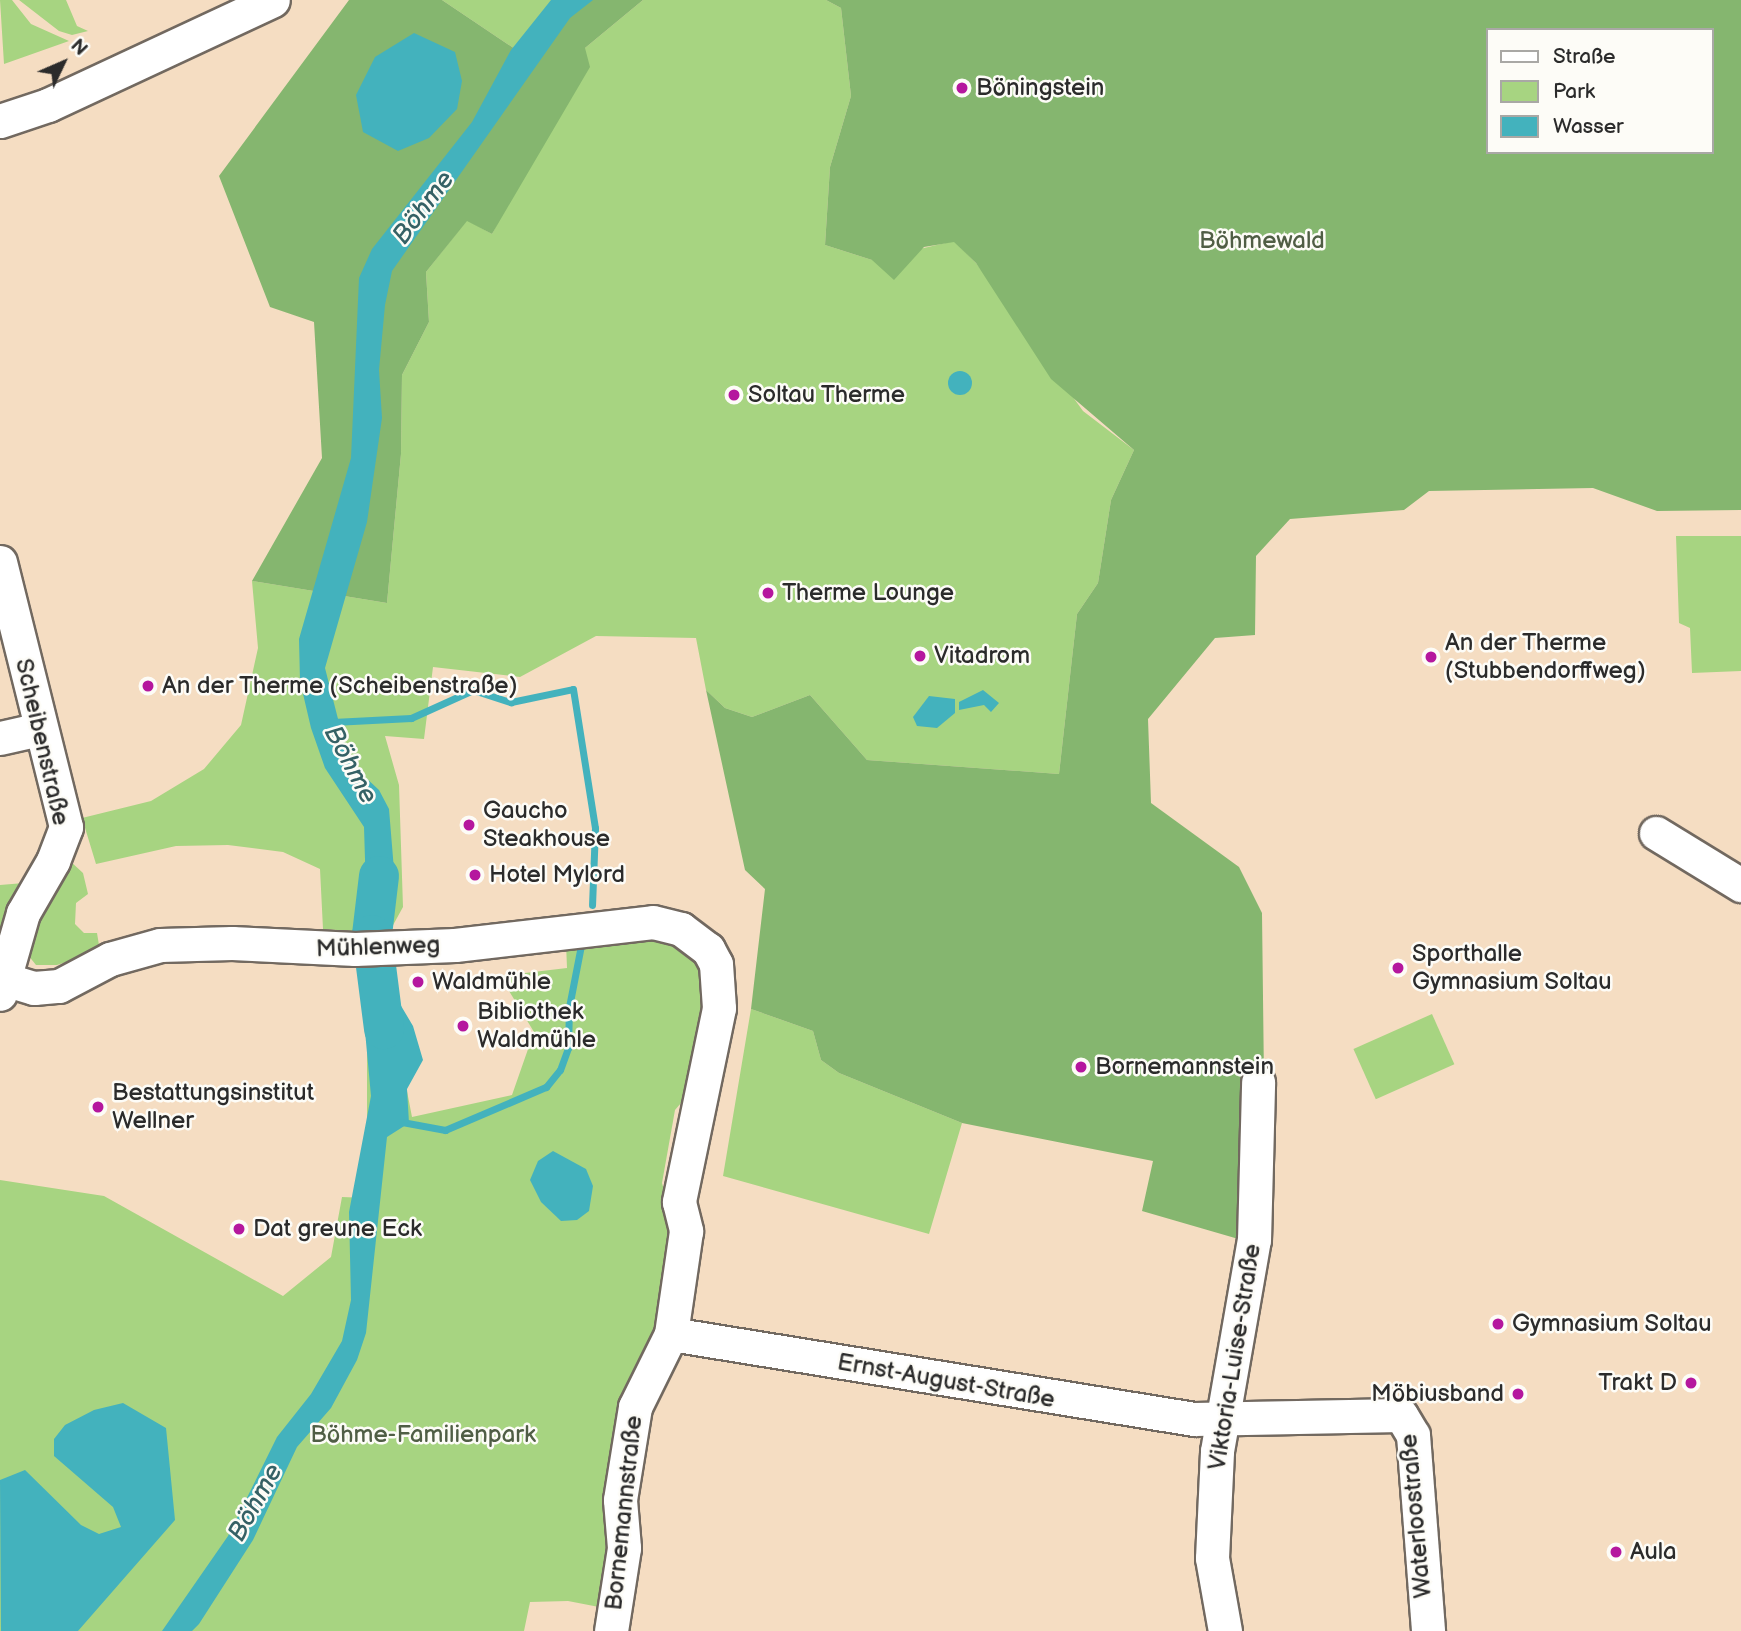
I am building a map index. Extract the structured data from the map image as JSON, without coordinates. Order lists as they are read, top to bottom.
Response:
{
  "streets": {
    "street": [
      "Scheibenstraße",
      "Mühlenweg",
      "Viktoria-Luise-Straße",
      "Ernst-August-Straße",
      "Bornemannstraße",
      "Waterloostraße"
    ]
  },
  "crossings": [
    ["Scheibenstraße", "Mühlenweg"],
    ["Mühlenweg", "Bornemannstraße"],
    ["Viktoria-Luise-Straße", "Ernst-August-Straße"],
    ["Viktoria-Luise-Straße", "Waterloostraße"],
    ["Ernst-August-Straße", "Bornemannstraße"],
    ["Ernst-August-Straße", "Waterloostraße"]
  ],
  "water": ["Böhme"],
  "parks": ["Böhmewald", "Böhme-Familienpark"],
  "places": [
    "Böningstein",
    "Soltau Therme",
    "Therme Lounge",
    "Vitadrom",
    "An der Therme (Stubbendorffweg)",
    "An der Therme (Scheibenstraße)",
    "Gaucho Steakhouse",
    "Hotel Mylord",
    "Sporthalle Gymnasium Soltau",
    "Waldmühle",
    "Bibliothek Waldmühle",
    "Bornemannstein",
    "Bestattungsinstitut Wellner",
    "Dat greune Eck",
    "Gymnasium Soltau",
    "Trakt D",
    "Möbiusband",
    "Aula"
  ],
  "legend": ["Straße", "Park", "Wasser"],
  "north": "top right"
}
